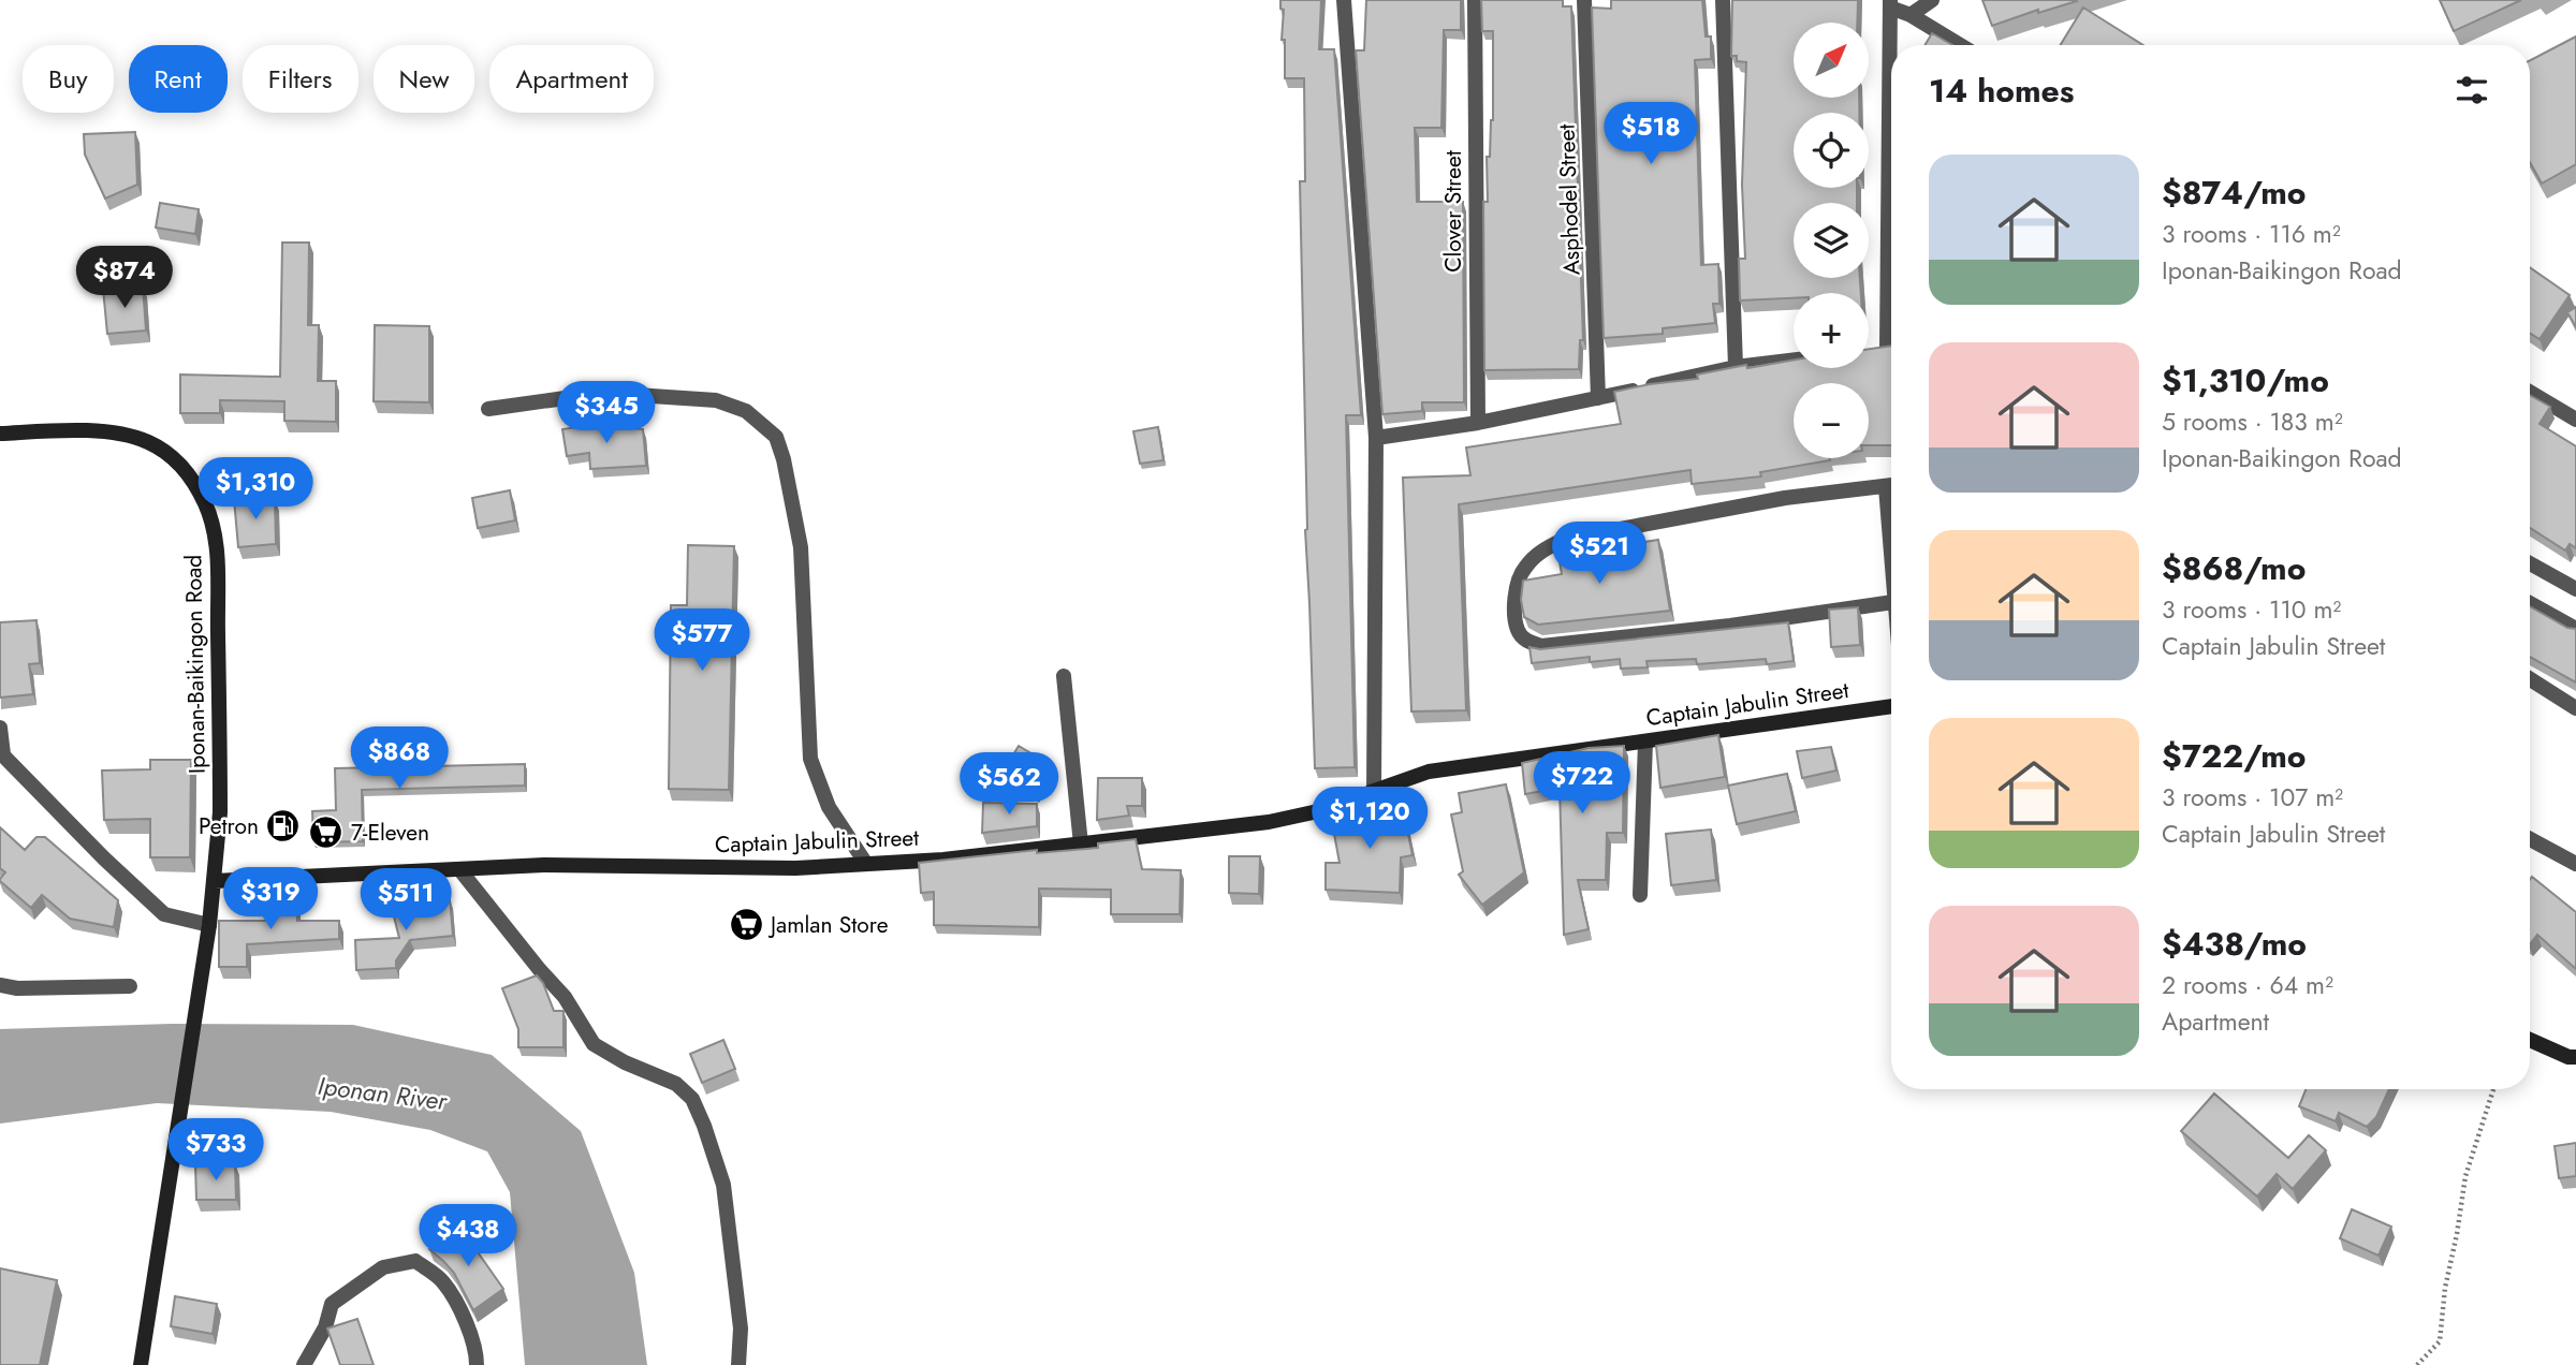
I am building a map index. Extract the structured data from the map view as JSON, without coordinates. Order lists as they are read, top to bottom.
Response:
{
  "streets": {
    "street": [
      "Asphodel Street",
      "Clover Street",
      "Iponan-Baikingon Road",
      "Captain Jabulin Street"
    ]
  },
  "crossings": [
    ["Iponan-Baikingon Road", "Captain Jabulin Street"]
  ],
  "water": ["Iponan River"],
  "places": {
    "fuel station": ["Petron"],
    "supermarket": ["7-Eleven", "Jamlan Store"]
  },
  "north": "top right",
  "page": {
    "map_buttons": ["+", "−"],
    "chip": [
      "Buy",
      "Rent",
      "Filters",
      "New",
      "Apartment"
    ],
    "heading": "14 homes",
    "price": [
      "$518",
      "$874",
      "$345",
      "$1,310",
      "$521",
      "$577",
      "$868",
      "$722",
      "$562",
      "$1,120",
      "$319",
      "$511",
      "$733",
      "$438"
    ],
    "list": [
      {
        "name": "$874/mo",
        "note": "3 rooms · 116 m² · Iponan-Baikingon Road"
      },
      {
        "name": "$1,310/mo",
        "note": "5 rooms · 183 m² · Iponan-Baikingon Road"
      },
      {
        "name": "$868/mo",
        "note": "3 rooms · 110 m² · Captain Jabulin Street"
      },
      {
        "name": "$722/mo",
        "note": "3 rooms · 107 m² · Captain Jabulin Street"
      },
      {
        "name": "$438/mo",
        "note": "2 rooms · 64 m² · Apartment"
      }
    ]
  }
}
